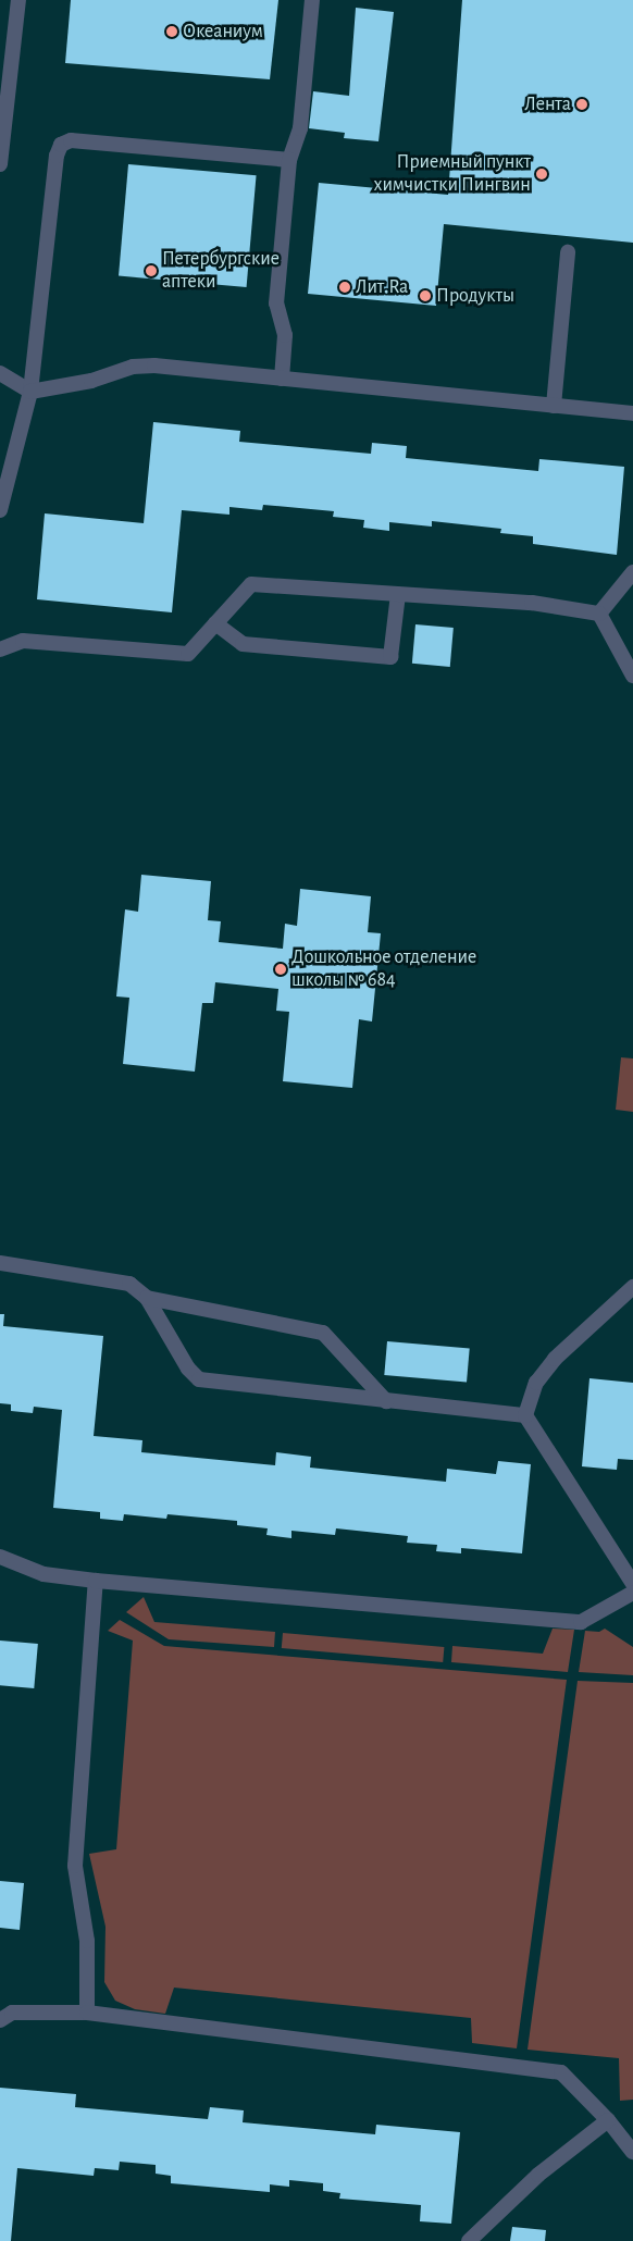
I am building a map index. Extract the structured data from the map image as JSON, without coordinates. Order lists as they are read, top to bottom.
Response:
{
  "places": [
    "Океаниум",
    "Лента",
    "Приемный пункт химчистки Пингвин",
    "Петербургские аптеки",
    "Лит.Ra",
    "Продукты",
    "Дошкольное отделение школы № 684"
  ]
}
